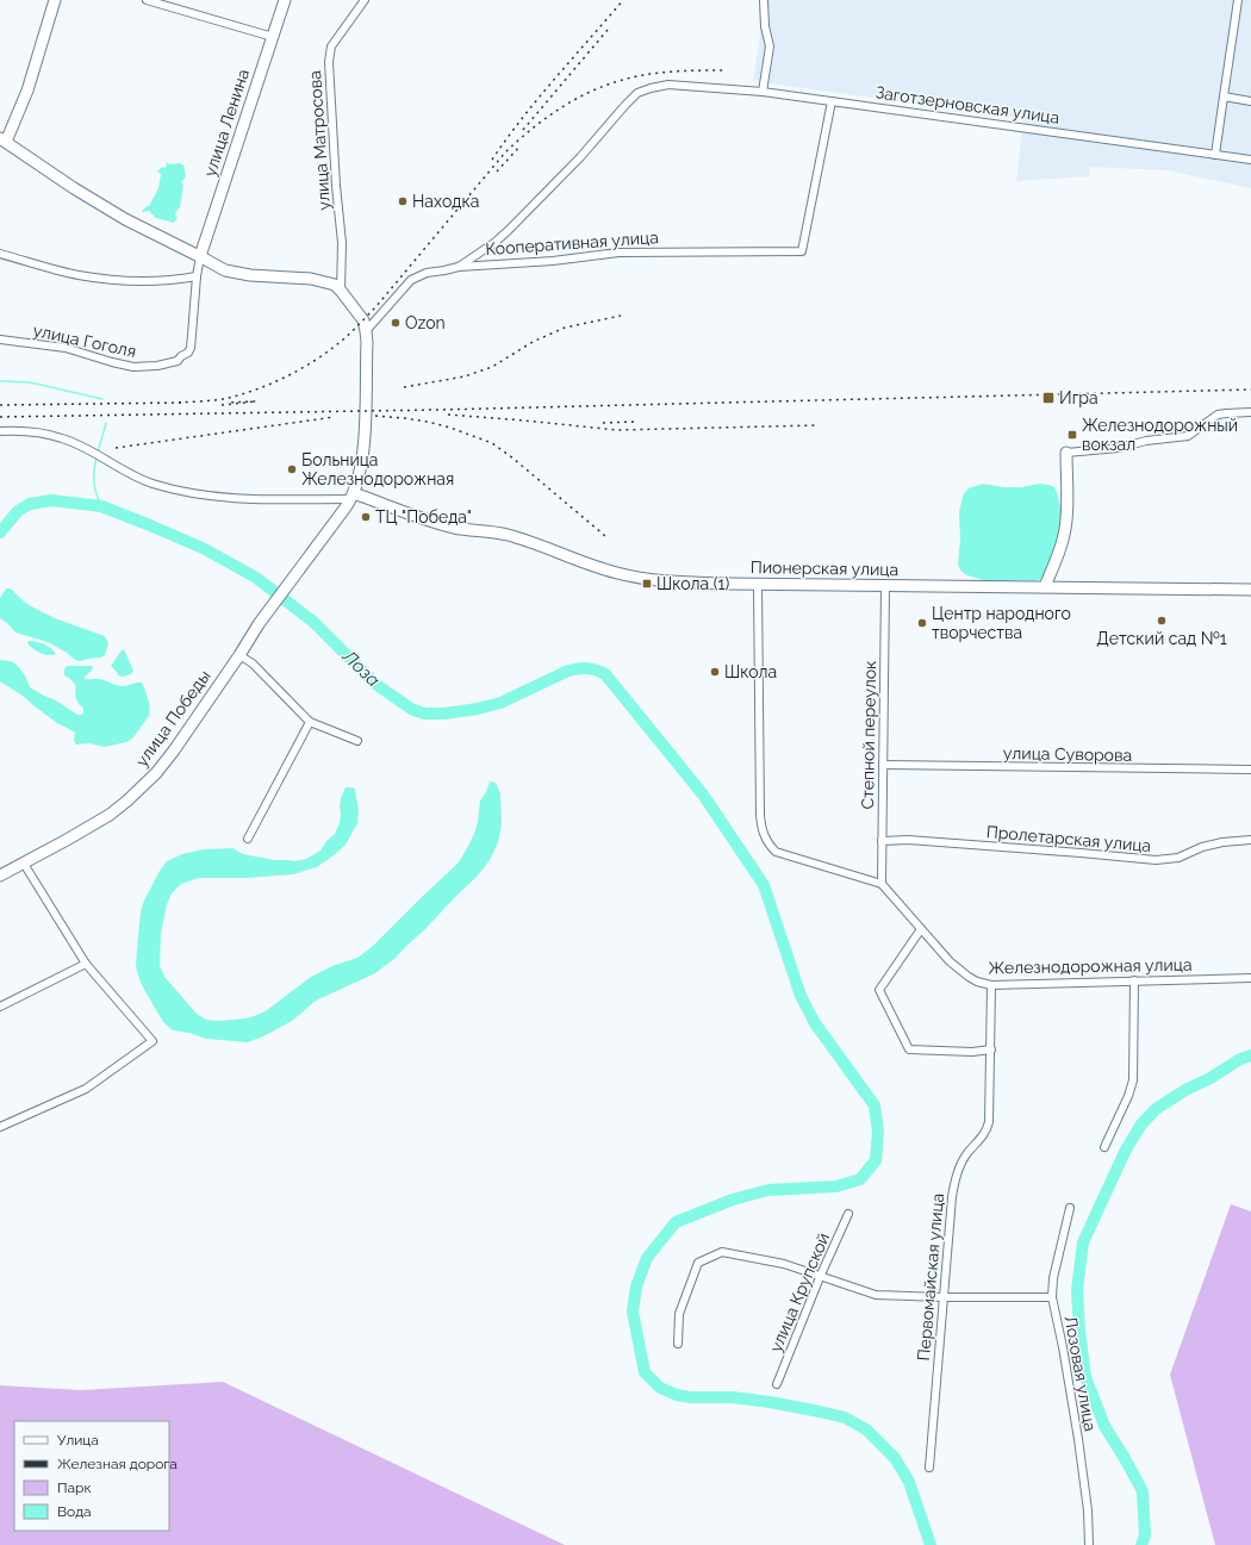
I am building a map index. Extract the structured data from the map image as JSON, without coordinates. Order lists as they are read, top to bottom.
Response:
{
  "streets": {
    "street": [
      "Заготзерновская улица",
      "улица Ленина",
      "улица Матросова",
      "Кооперативная улица",
      "улица Гоголя",
      "Пионерская улица",
      "улица Победы",
      "Степной переулок",
      "улица Суворова",
      "Пролетарская улица",
      "Железнодорожная улица",
      "Первомайская улица",
      "улица Крупской",
      "Лозовая улица"
    ]
  },
  "crossings": [
    ["Заготзерновская улица", "Кооперативная улица"],
    ["Пионерская улица", "улица Победы"],
    ["Пионерская улица", "Степной переулок"],
    ["Степной переулок", "улица Суворова"],
    ["Степной переулок", "Пролетарская улица"],
    ["Степной переулок", "Железнодорожная улица"],
    ["Железнодорожная улица", "Первомайская улица"]
  ],
  "water": ["Лоза"],
  "places": {
    "other": [
      "Находка",
      "Ozon",
      "Больница Железнодорожная",
      "ТЦ \"Победа\"",
      "Детский сад №1",
      "Центр народного творчества",
      "Школа"
    ],
    "transit": ["Игра", "Железнодорожный вокзал", "Школа (1)"]
  },
  "legend": [
    "Улица",
    "Железная дорога",
    "Парк",
    "Вода"
  ]
}
